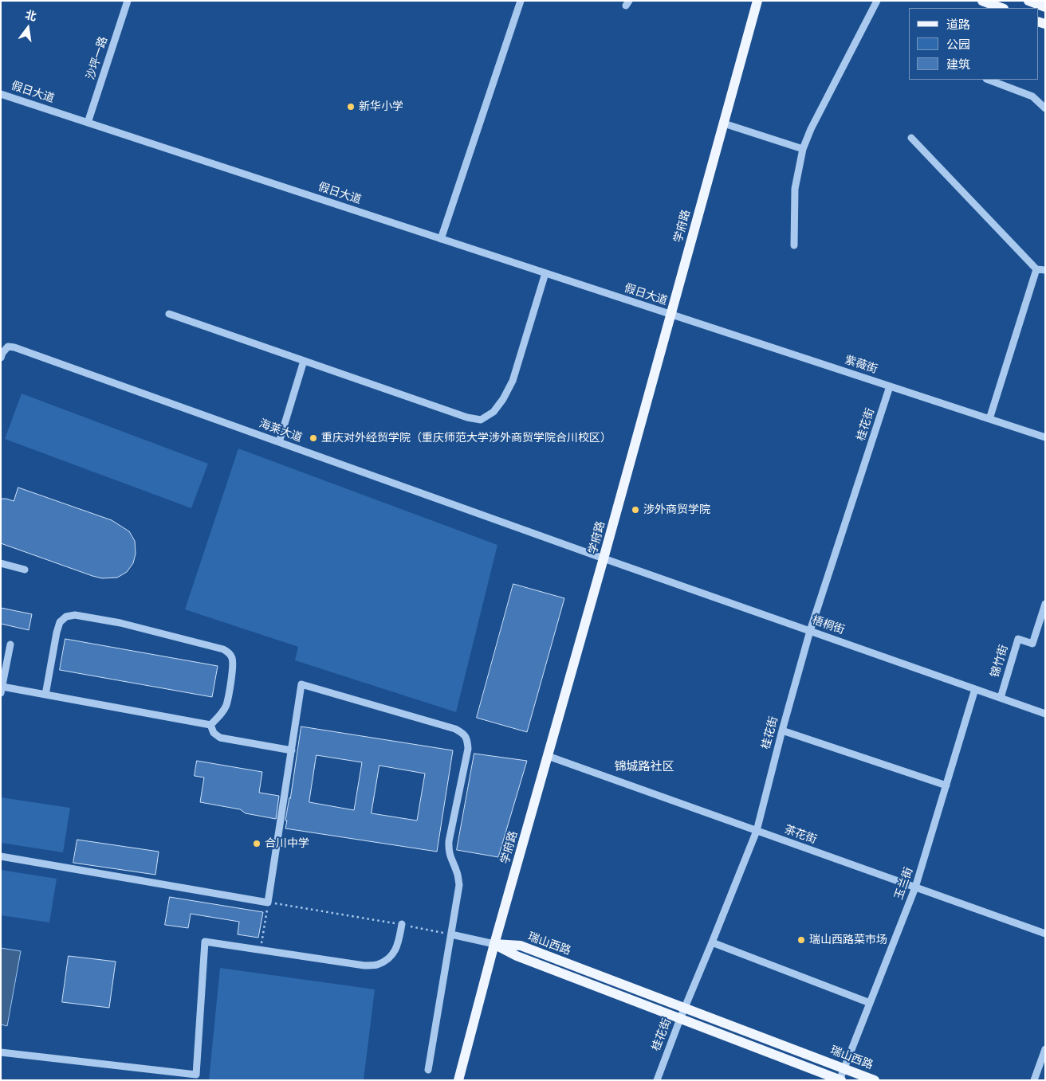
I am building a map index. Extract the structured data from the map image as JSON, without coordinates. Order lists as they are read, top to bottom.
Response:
{
  "streets": {
    "main road": ["学府路", "瑞山西路"],
    "street": [
      "沙坪一路",
      "假日大道",
      "紫薇街",
      "桂花街",
      "海莱大道",
      "梧桐街",
      "锦竹街",
      "茶花街",
      "玉兰街"
    ]
  },
  "crossings": [
    ["沙坪一路", "假日大道"],
    ["假日大道", "学府路"],
    ["假日大道", "紫薇街"],
    ["学府路", "紫薇街"],
    ["学府路", "海莱大道"],
    ["学府路", "梧桐街"],
    ["学府路", "茶花街"],
    ["学府路", "瑞山西路"],
    ["紫薇街", "桂花街"],
    ["桂花街", "梧桐街"],
    ["桂花街", "茶花街"],
    ["桂花街", "瑞山西路"],
    ["海莱大道", "梧桐街"],
    ["梧桐街", "锦竹街"],
    ["梧桐街", "玉兰街"],
    ["茶花街", "玉兰街"],
    ["玉兰街", "瑞山西路"]
  ],
  "districts": ["锦城路社区"],
  "places": [
    "新华小学",
    "重庆对外经贸学院（重庆师范大学涉外商贸学院合川校区）",
    "涉外商贸学院",
    "合川中学",
    "瑞山西路菜市场"
  ],
  "legend": ["道路", "公园", "建筑"],
  "north": "top"
}
